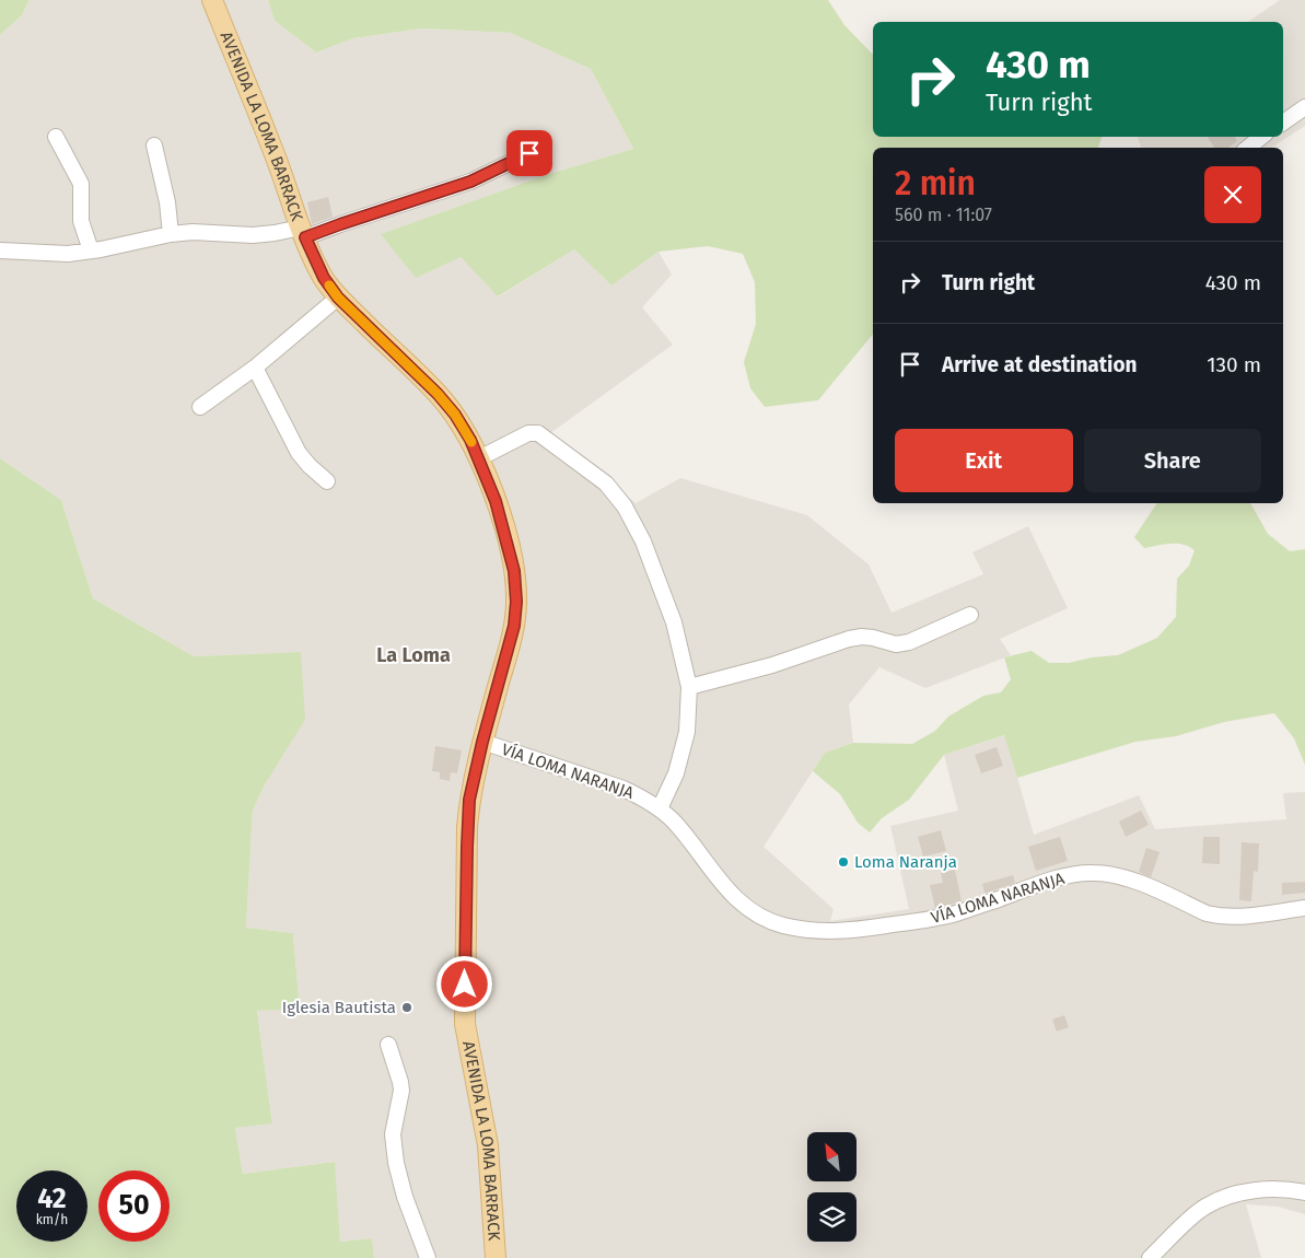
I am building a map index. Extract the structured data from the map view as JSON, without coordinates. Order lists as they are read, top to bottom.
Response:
{
  "streets": {
    "main road": ["AVENIDA LA LOMA BARRACK"],
    "street": ["VÍA LOMA NARANJA"]
  },
  "crossings": [
    ["AVENIDA LA LOMA BARRACK", "VÍA LOMA NARANJA"]
  ],
  "districts": ["La Loma"],
  "places": ["Loma Naranja", "Iglesia Bautista"],
  "north": "top left",
  "page": {
    "turn": ["430 m", "Turn right"],
    "heading": ["2 min", "560 m · 11:07"],
    "list": [
      {
        "name": "Turn right",
        "value": "430 m"
      },
      {
        "name": "Arrive at destination",
        "value": "130 m"
      }
    ],
    "buttons": ["Exit", "Share"],
    "speed": "42 km/h",
    "limit": "50"
  }
}
